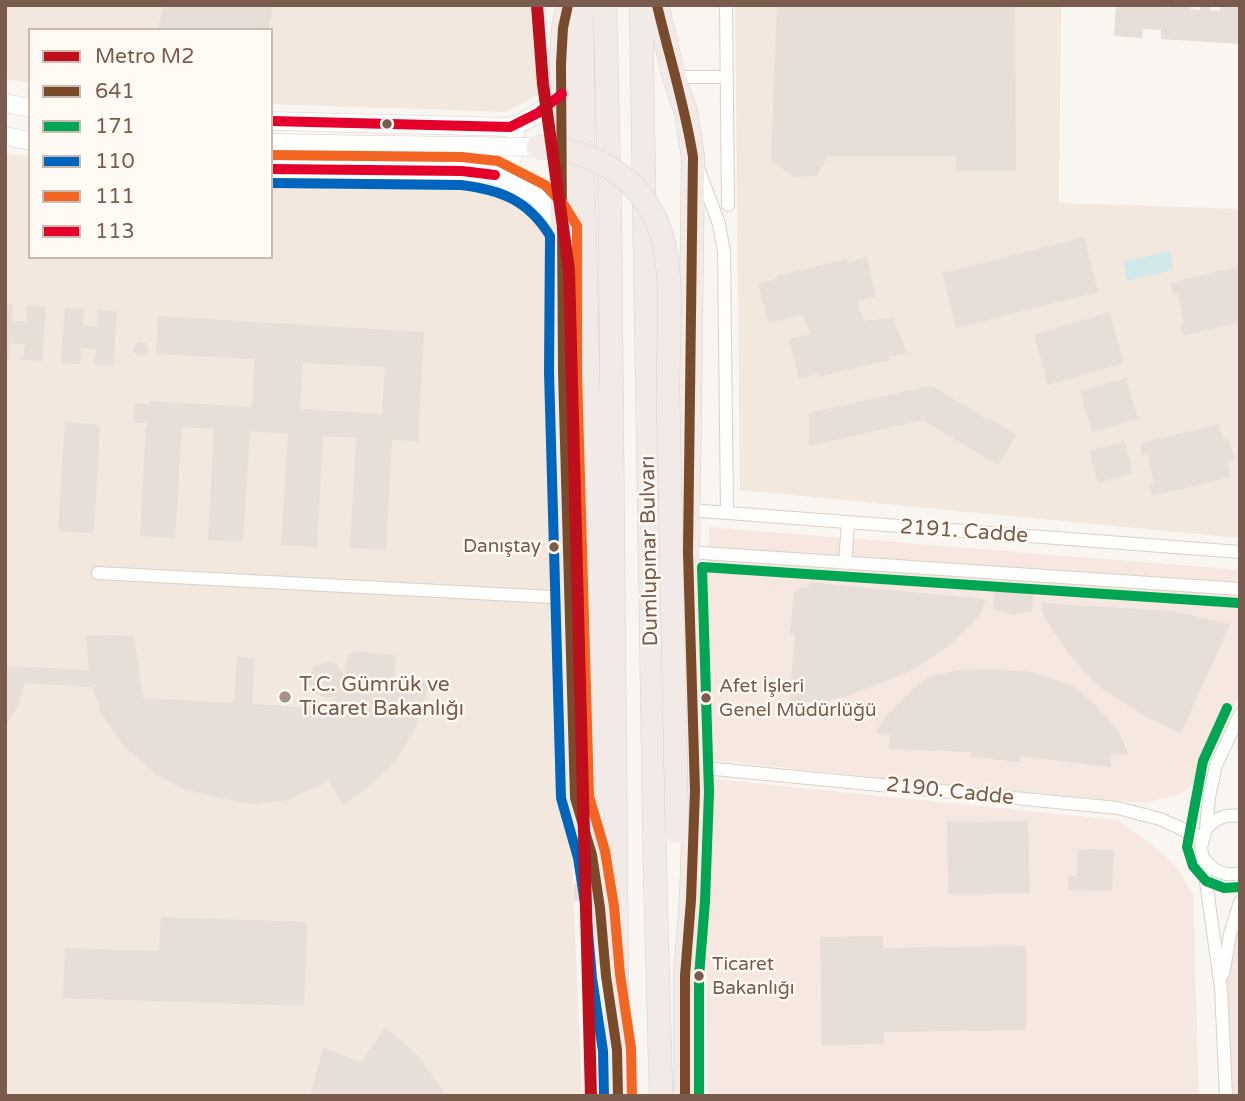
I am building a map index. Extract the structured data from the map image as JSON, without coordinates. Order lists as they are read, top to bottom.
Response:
{
  "streets": {
    "highway": ["Dumlupınar Bulvarı"],
    "street": ["2191. Cadde", "2190. Cadde"]
  },
  "crossings": [
    ["2191. Cadde", "Dumlupınar Bulvarı"],
    ["Dumlupınar Bulvarı", "2190. Cadde"]
  ],
  "places": [
    "Danıştay",
    "T.C. Gümrük ve Ticaret Bakanlığı",
    "Afet İşleri Genel Müdürlüğü",
    "Ticaret Bakanlığı"
  ],
  "lines": [
    "metro line M2",
    "transit line 641",
    "transit line 113",
    "transit line 111",
    "transit line 110",
    "transit line 171"
  ],
  "legend": [
    "Metro M2",
    "641",
    "171",
    "110",
    "111",
    "113"
  ]
}
